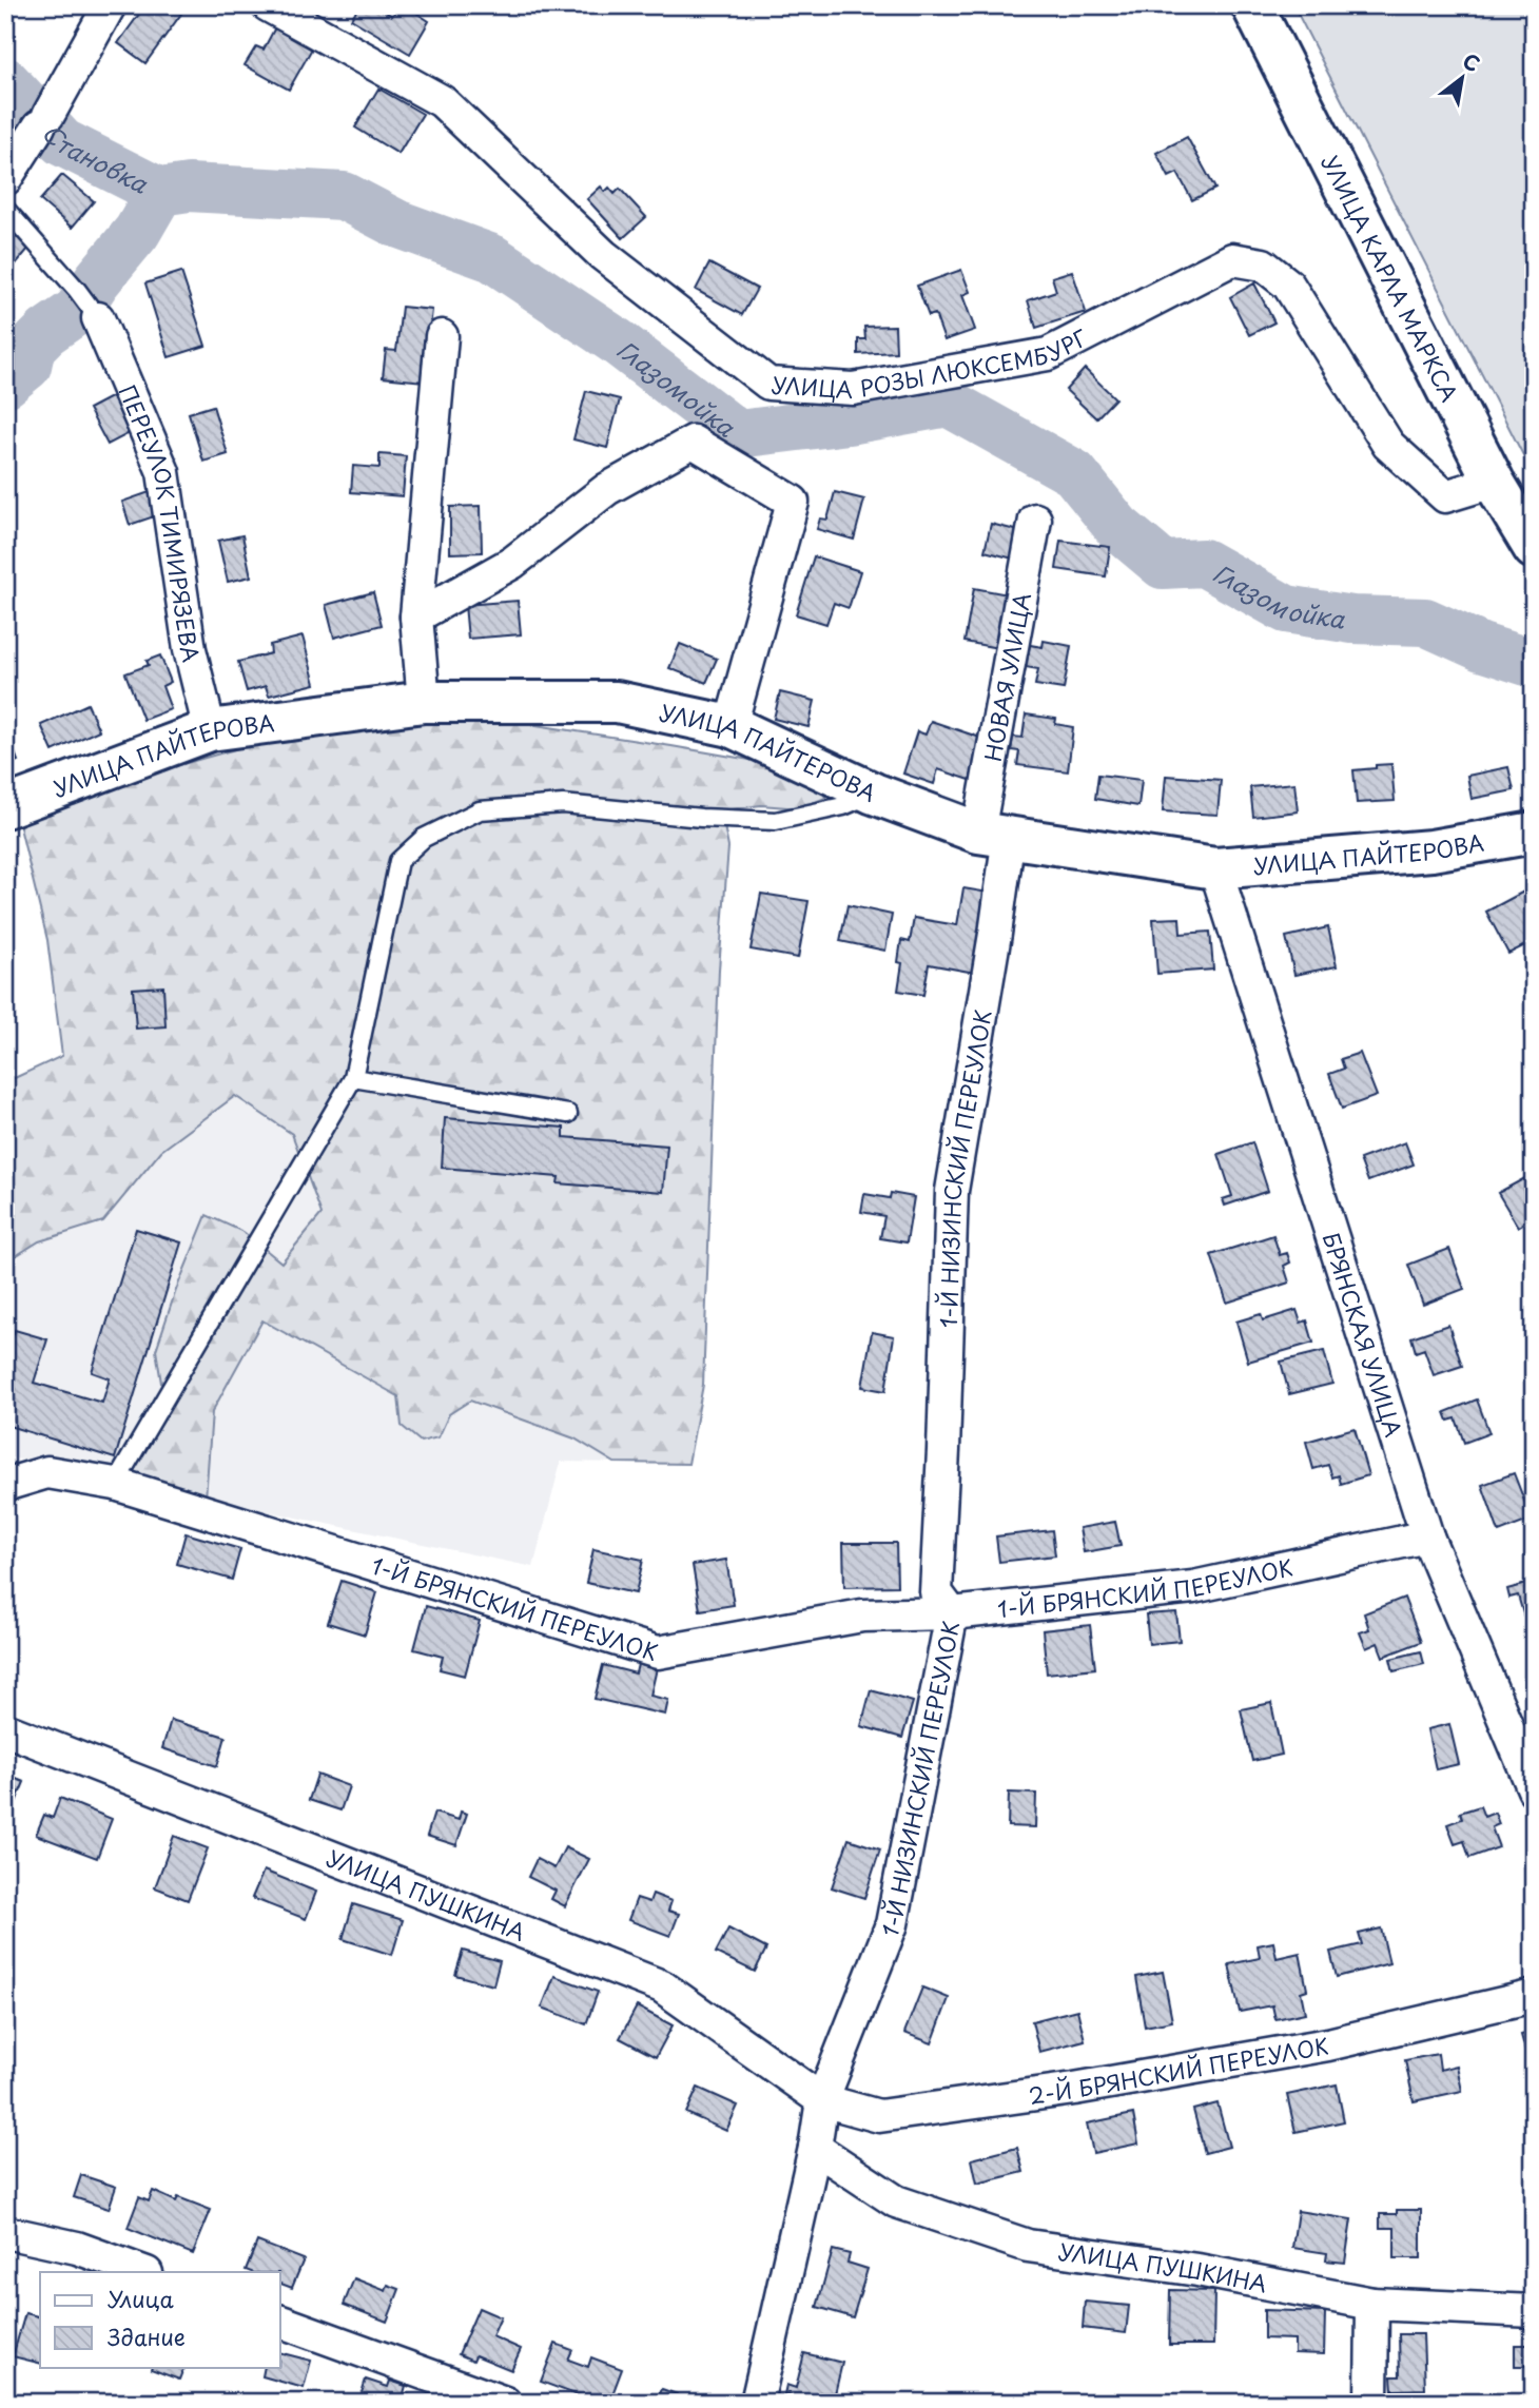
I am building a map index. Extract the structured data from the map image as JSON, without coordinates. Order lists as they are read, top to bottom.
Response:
{
  "streets": {
    "main road": ["УЛИЦА КАРЛА МАРКСА", "УЛИЦА ПАЙТЕРОВА"],
    "street": [
      "УЛИЦА РОЗЫ ЛЮКСЕМБУРГ",
      "ПЕРЕУЛОК ТИМИРЯЗЕВА",
      "НОВАЯ УЛИЦА",
      "1-Й НИЗИНСКИЙ ПЕРЕУЛОК",
      "БРЯНСКАЯ УЛИЦА",
      "1-Й БРЯНСКИЙ ПЕРЕУЛОК",
      "УЛИЦА ПУШКИНА",
      "2-Й БРЯНСКИЙ ПЕРЕУЛОК"
    ]
  },
  "crossings": [
    ["УЛИЦА КАРЛА МАРКСА", "УЛИЦА РОЗЫ ЛЮКСЕМБУРГ"],
    ["ПЕРЕУЛОК ТИМИРЯЗЕВА", "УЛИЦА ПАЙТЕРОВА"],
    ["НОВАЯ УЛИЦА", "УЛИЦА ПАЙТЕРОВА"],
    ["НОВАЯ УЛИЦА", "1-Й НИЗИНСКИЙ ПЕРЕУЛОК"],
    ["УЛИЦА ПАЙТЕРОВА", "1-Й НИЗИНСКИЙ ПЕРЕУЛОК"],
    ["УЛИЦА ПАЙТЕРОВА", "БРЯНСКАЯ УЛИЦА"],
    ["1-Й НИЗИНСКИЙ ПЕРЕУЛОК", "1-Й БРЯНСКИЙ ПЕРЕУЛОК"],
    ["1-Й НИЗИНСКИЙ ПЕРЕУЛОК", "УЛИЦА ПУШКИНА"],
    ["1-Й НИЗИНСКИЙ ПЕРЕУЛОК", "2-Й БРЯНСКИЙ ПЕРЕУЛОК"],
    ["БРЯНСКАЯ УЛИЦА", "1-Й БРЯНСКИЙ ПЕРЕУЛОК"],
    ["УЛИЦА ПУШКИНА", "2-Й БРЯНСКИЙ ПЕРЕУЛОК"]
  ],
  "water": ["Становка", "Глазомойка"],
  "legend": ["Улица", "Здание"],
  "north": "top right"
}
